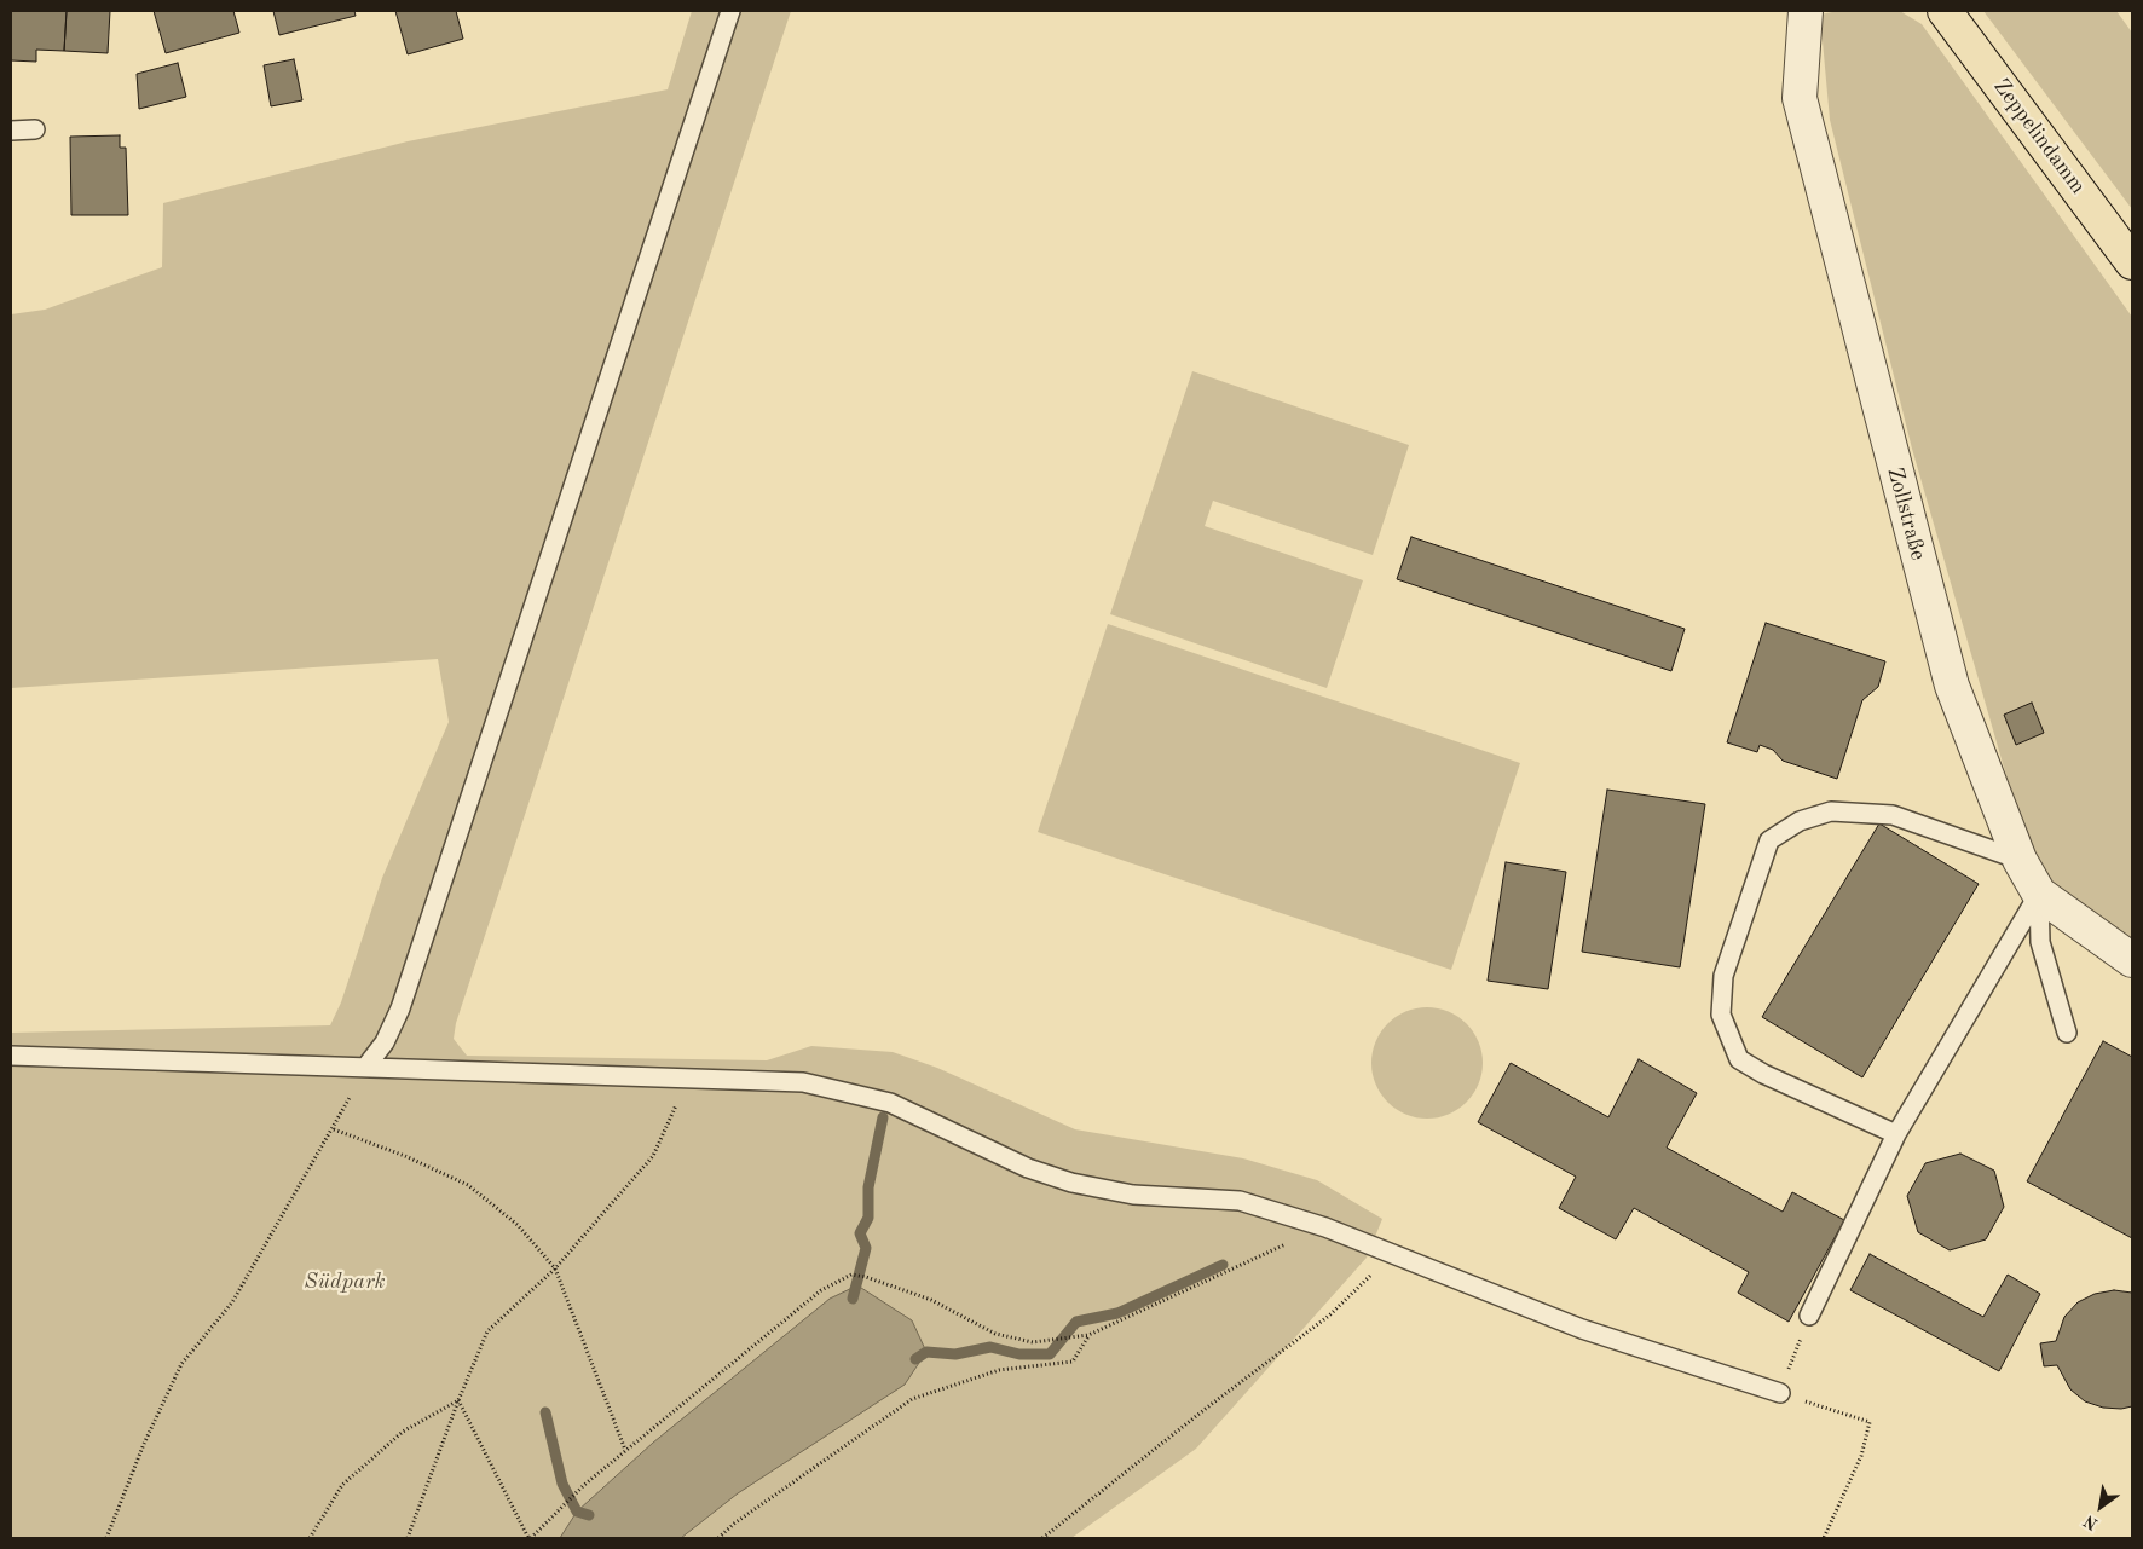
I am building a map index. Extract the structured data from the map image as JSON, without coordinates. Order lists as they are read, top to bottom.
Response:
{
  "streets": {
    "main road": ["Zeppelindamm"],
    "street": ["Zollstraße"]
  },
  "parks": ["Südpark"],
  "north": "bottom left"
}
